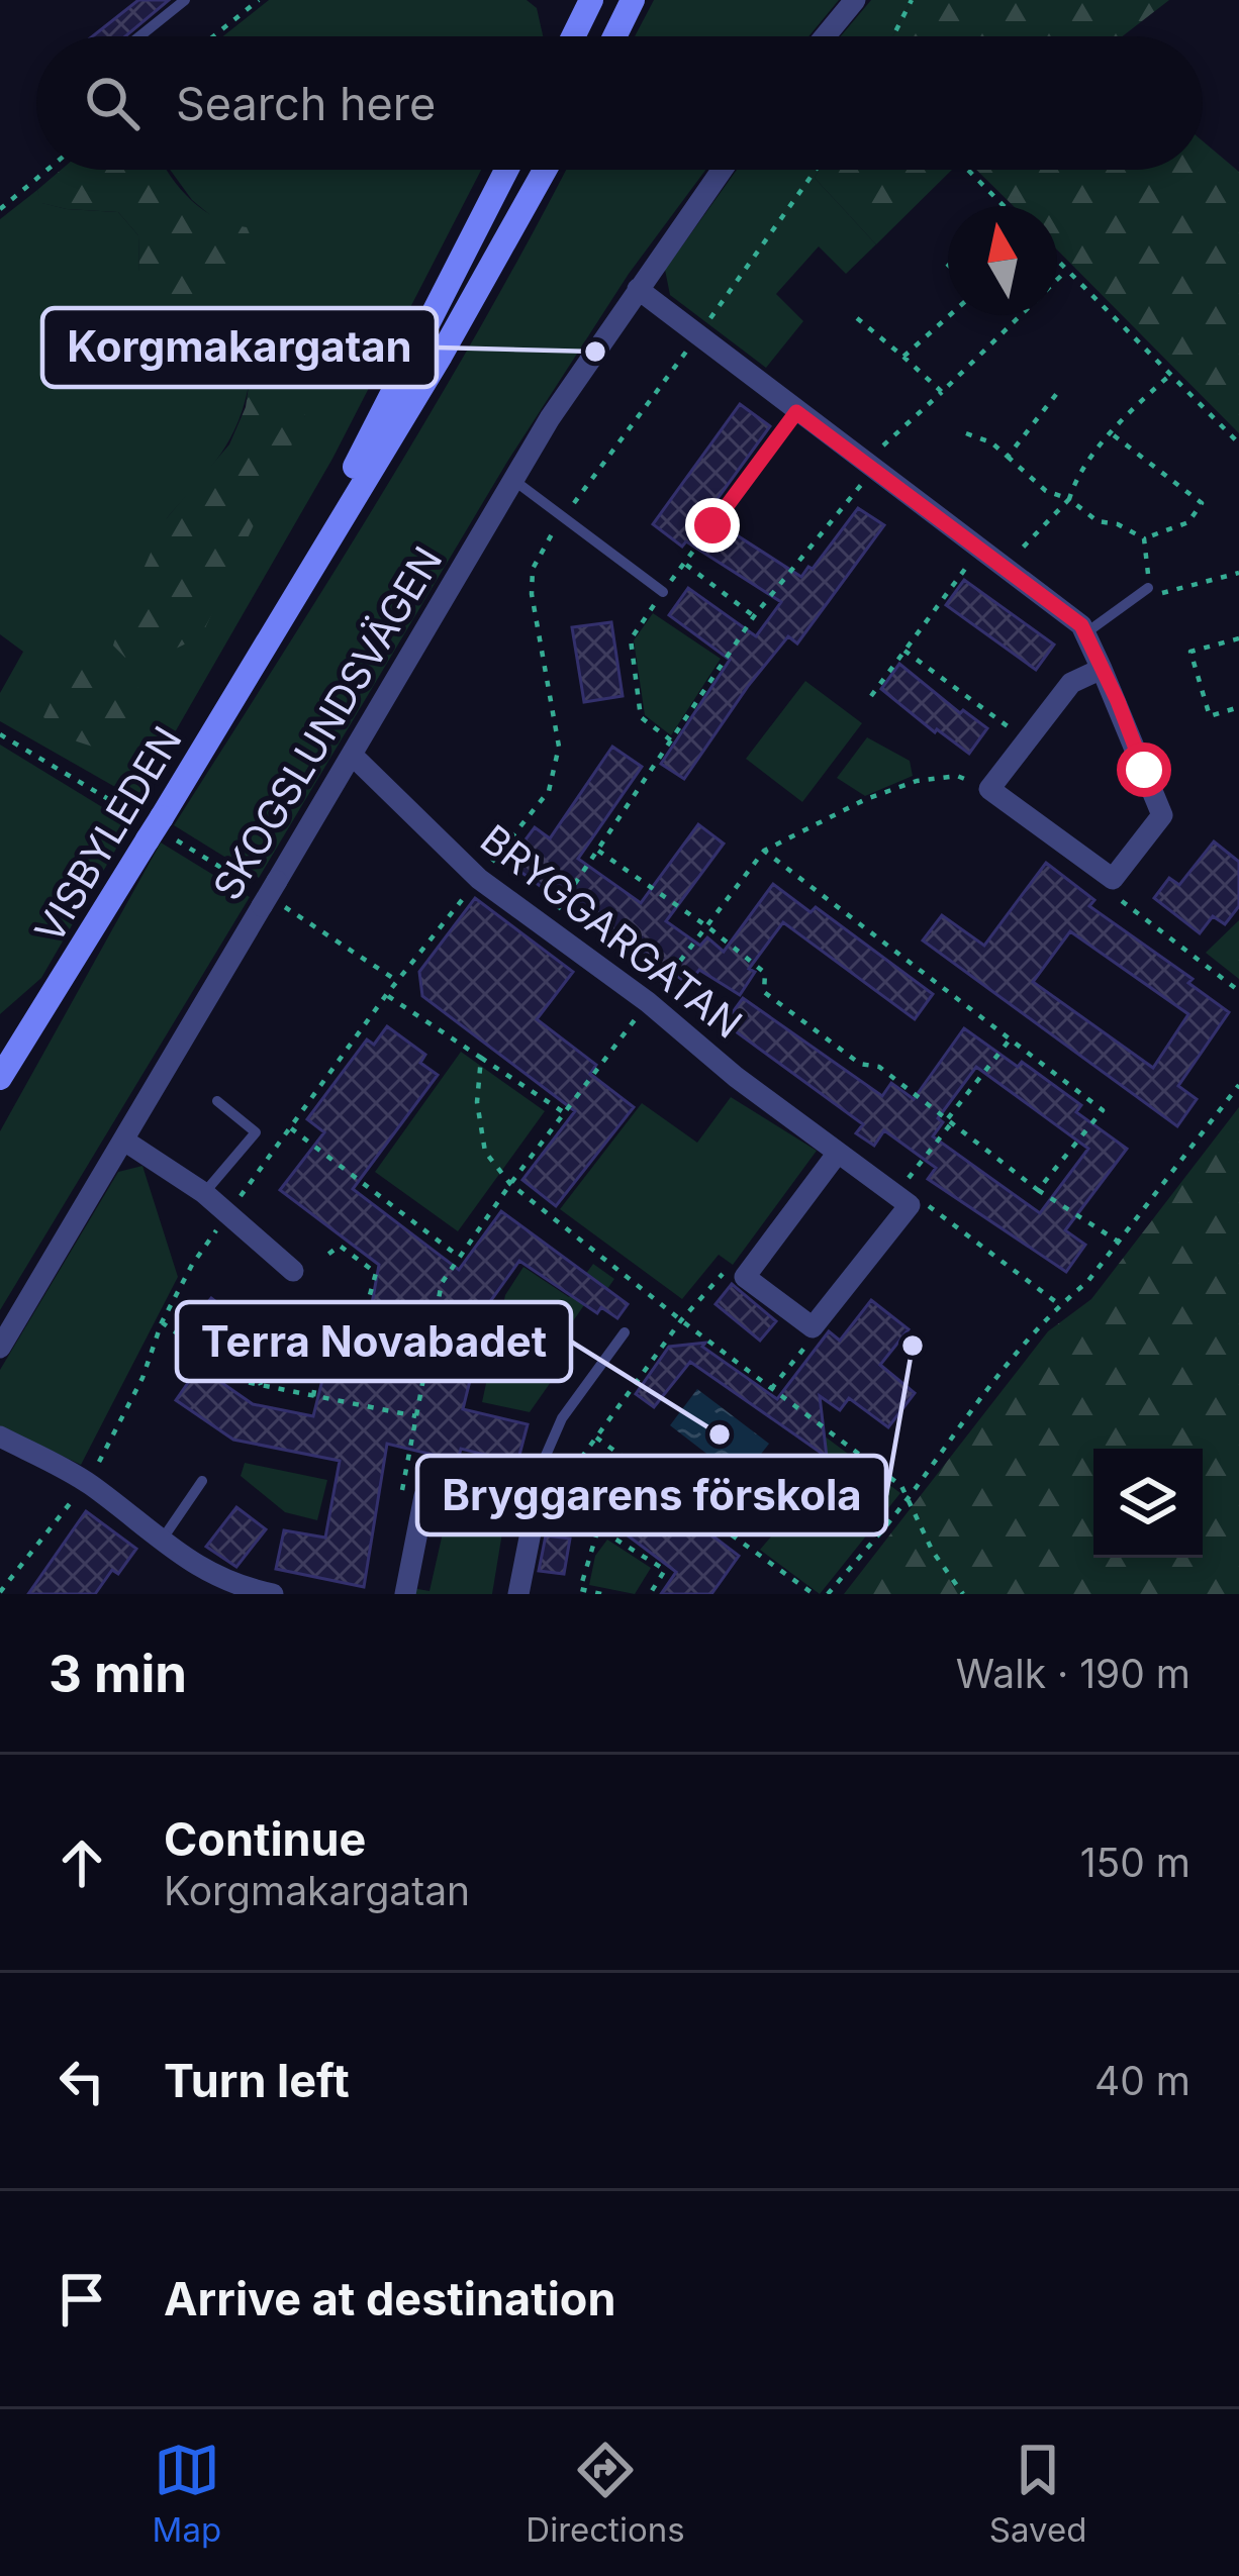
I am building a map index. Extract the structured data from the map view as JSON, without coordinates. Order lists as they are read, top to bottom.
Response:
{
  "streets": {
    "main road": ["VISBYLEDEN"],
    "street": ["SKOGSLUNDSVÄGEN", "BRYGGARGATAN"]
  },
  "crossings": [
    ["SKOGSLUNDSVÄGEN", "BRYGGARGATAN"]
  ],
  "places": ["Korgmakargatan", "Bryggarens förskola", "Terra Novabadet"],
  "north": "top",
  "page": {
    "search": "Search here",
    "heading": ["3 min", "Walk · 190 m"],
    "list": [
      ["Continue", "Korgmakargatan", "150 m"],
      ["Turn left", "40 m"],
      "Arrive at destination"
    ],
    "nav": ["Map", "Directions", "Saved"]
  }
}
